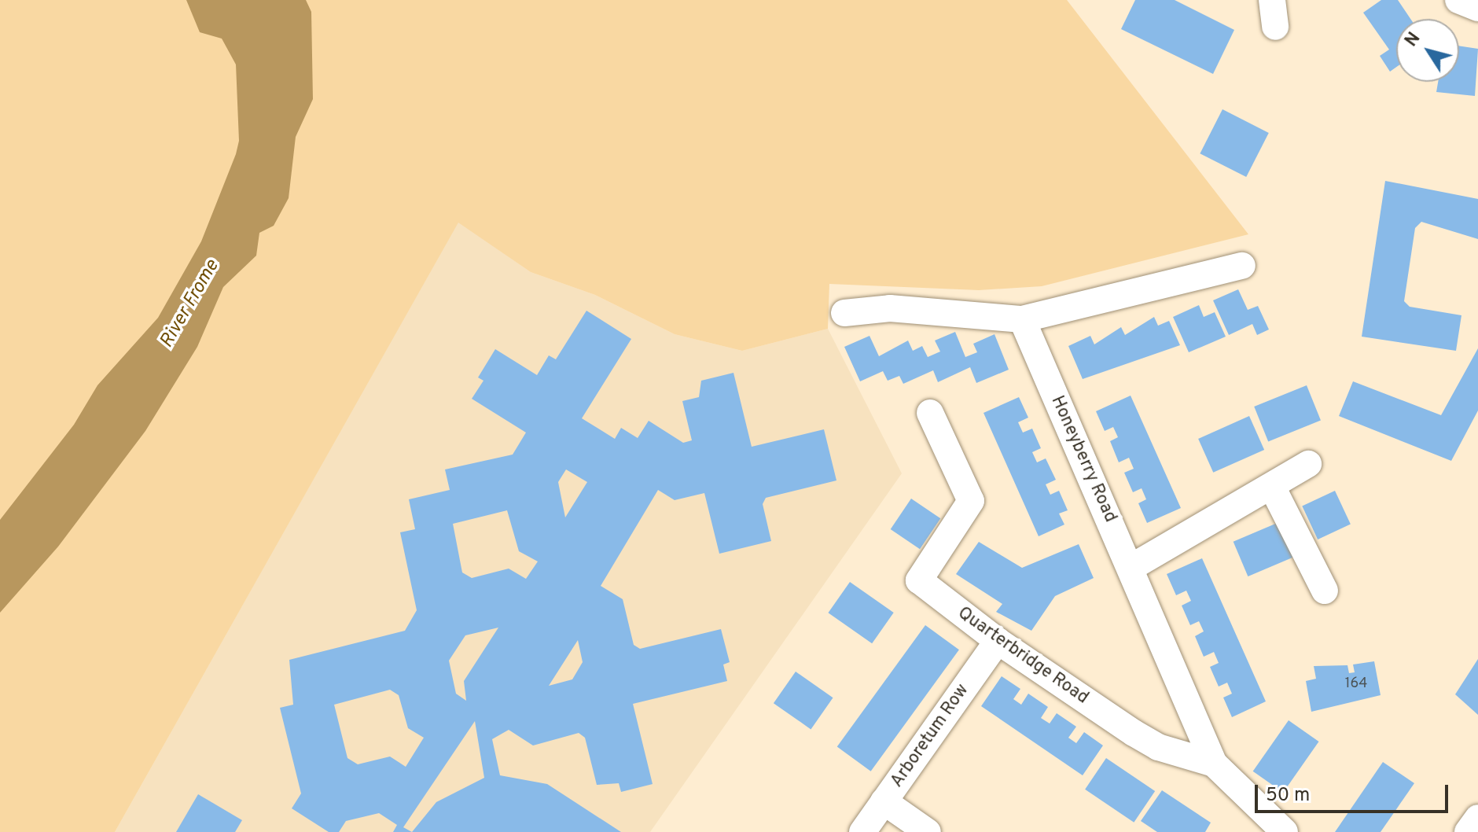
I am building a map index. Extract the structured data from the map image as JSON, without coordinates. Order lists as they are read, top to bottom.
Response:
{
  "streets": {
    "street": ["Honeyberry Road", "Quarterbridge Road", "Arboretum Row"]
  },
  "crossings": [
    ["Honeyberry Road", "Quarterbridge Road"],
    ["Quarterbridge Road", "Arboretum Row"]
  ],
  "water": ["River Frome"],
  "house_numbers": ["164"],
  "scale_bar": "50 m",
  "north": "top left"
}
